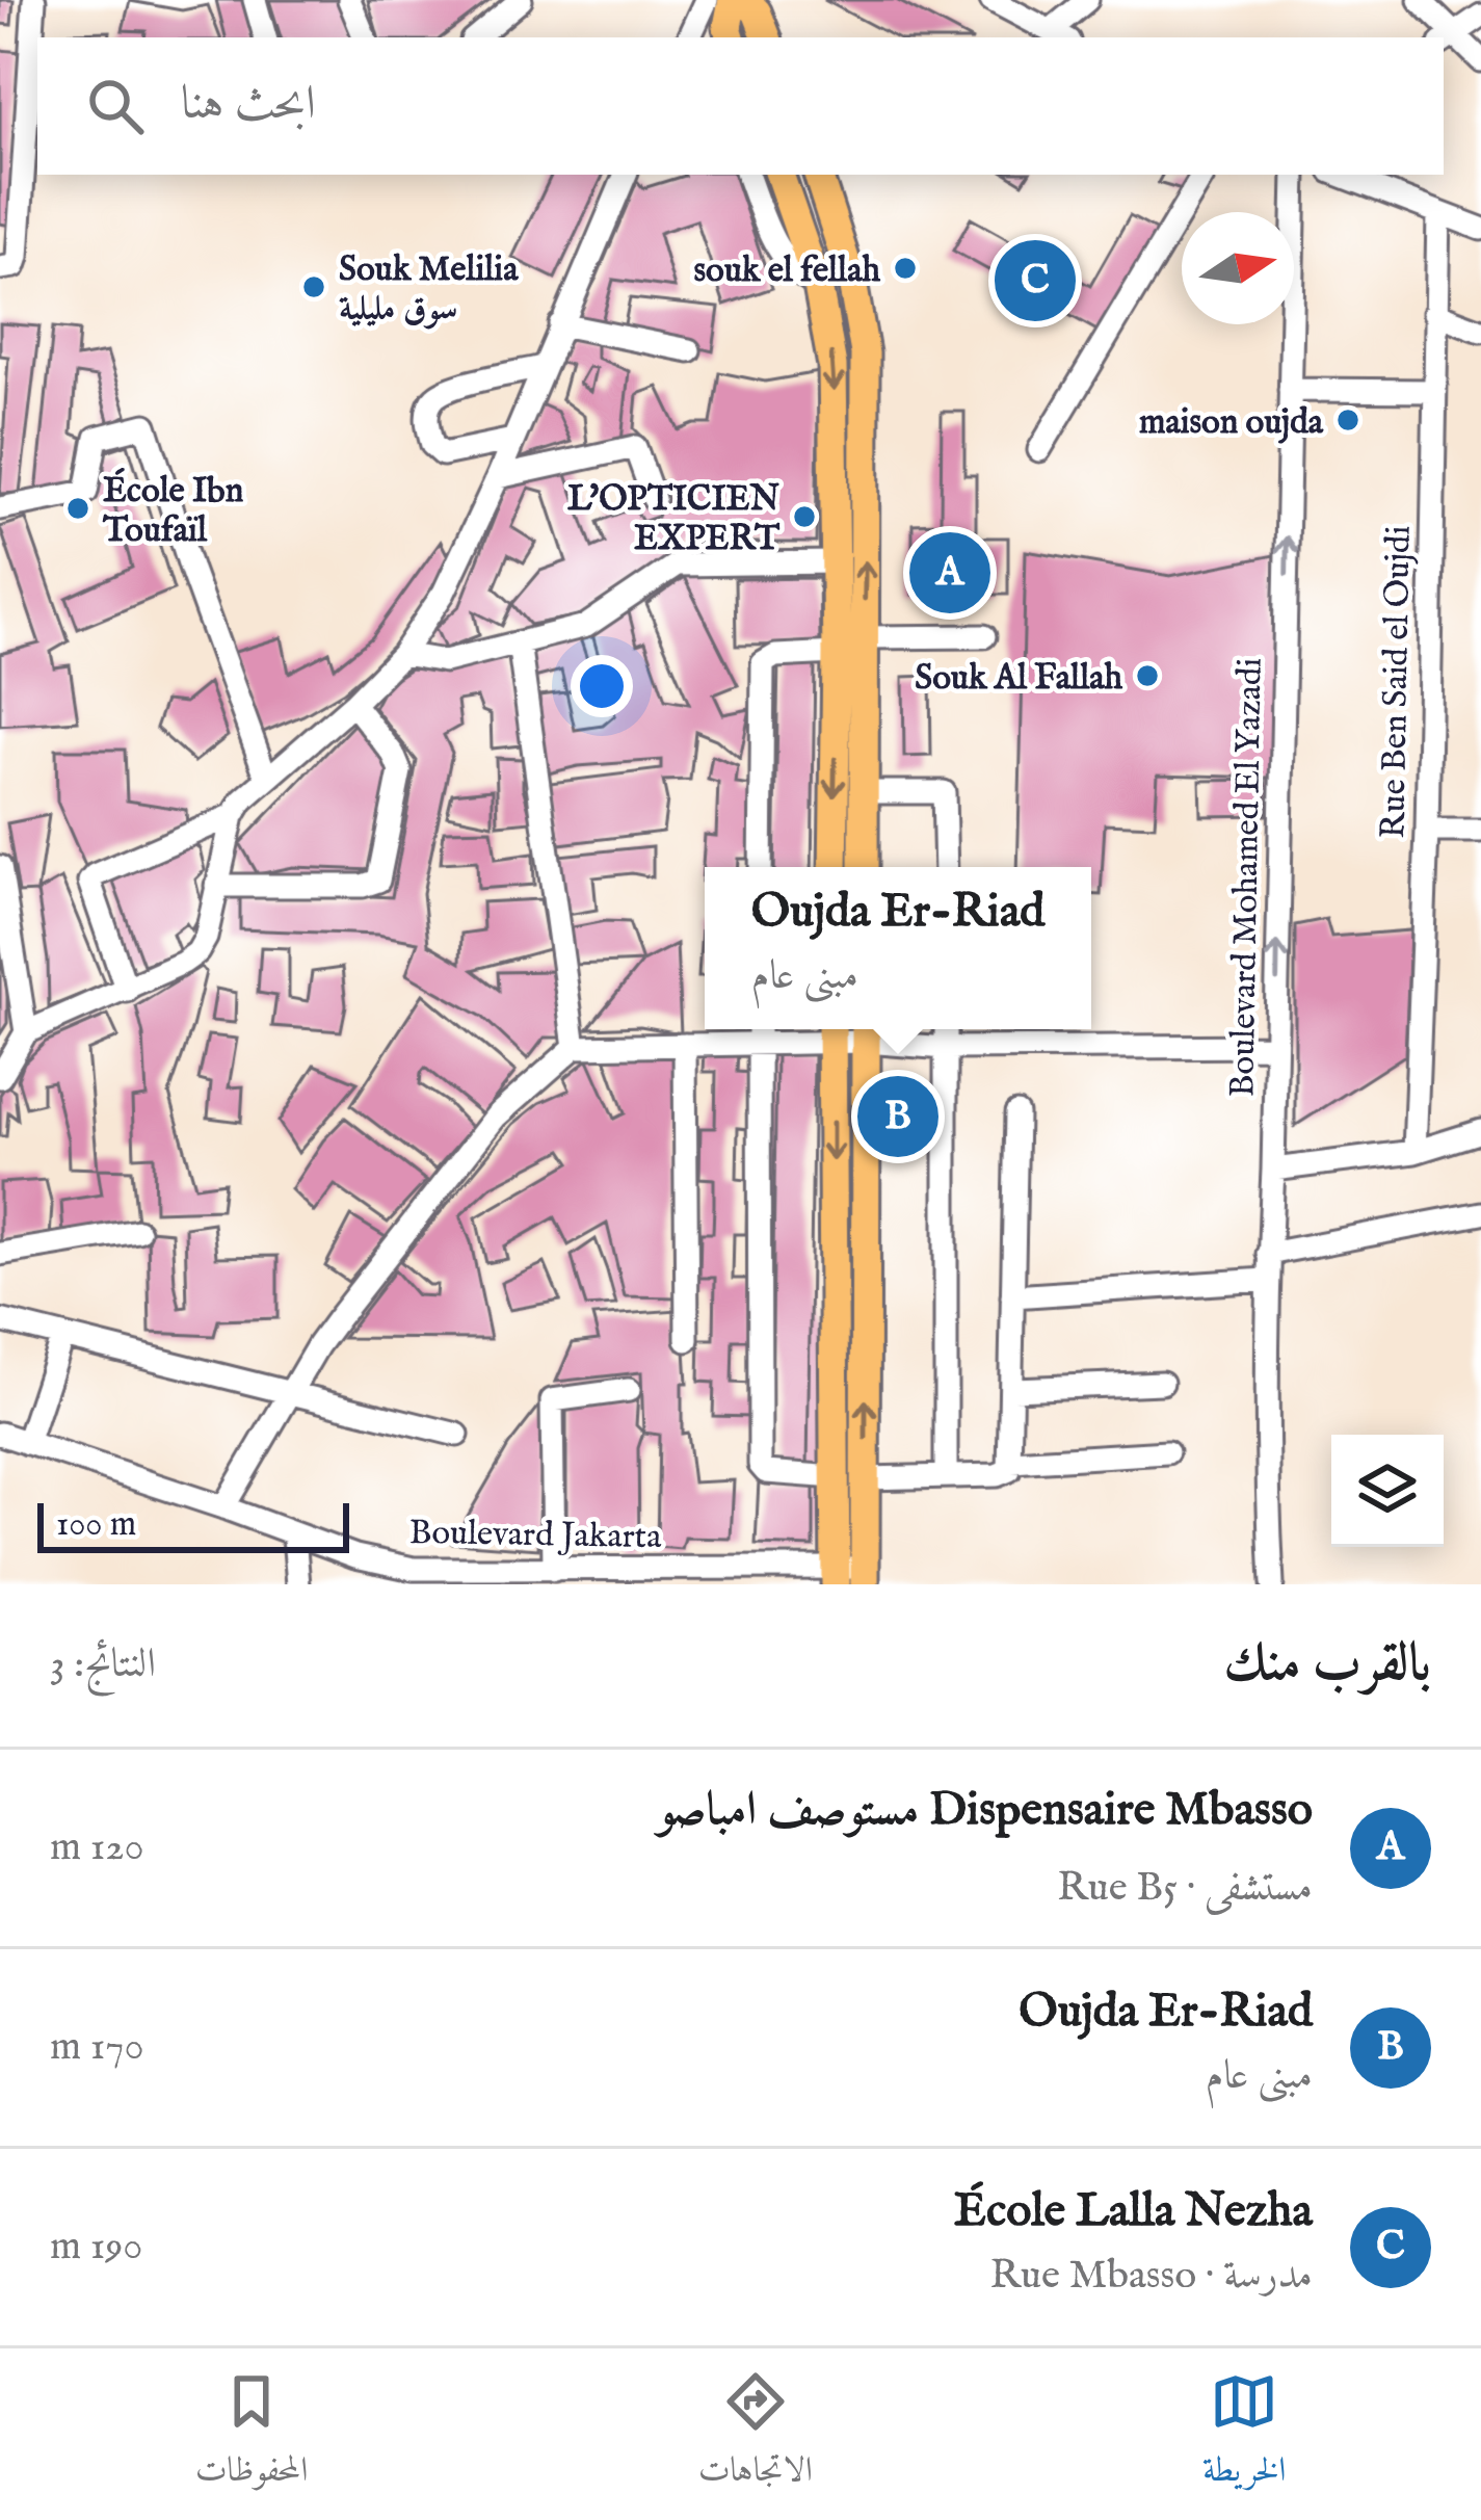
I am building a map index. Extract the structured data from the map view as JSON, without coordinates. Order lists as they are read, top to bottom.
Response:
{
  "streets": {
    "street": ["Rue Ben Said el Oujdi", "Boulevard Mohamed El Yazadi", "Boulevard Jakarta"]
  },
  "one_way": ["Boulevard Mohamed El Yazadi"],
  "places": [
    "souk el fellah",
    "Souk Melilia سوق مليلية",
    "maison oujda",
    "École Ibn Toufaïl",
    "L'OPTICIEN EXPERT",
    "Souk Al Fallah"
  ],
  "scale_bar": "100 m",
  "north": "right",
  "page": {
    "search": "ابحث هنا",
    "pins": ["C", "A", "B"],
    "popup": ["Oujda Er-Riad", "مبنى عام"],
    "scale": "100 m",
    "heading": ["بالقرب منك", "النتائج: 3"],
    "list": [
      {
        "mark": "A",
        "name": "Dispensaire Mbasso مستوصف امباصو",
        "note": "مستشفى · Rue B5",
        "value": "120 m"
      },
      {
        "mark": "B",
        "name": "Oujda Er-Riad",
        "note": "مبنى عام",
        "value": "170 m"
      },
      {
        "mark": "C",
        "name": "École Lalla Nezha",
        "note": "مدرسة · Rue Mbasso",
        "value": "190 m"
      }
    ],
    "nav": ["الخريطة", "الاتجاهات", "المحفوظات"]
  }
}
